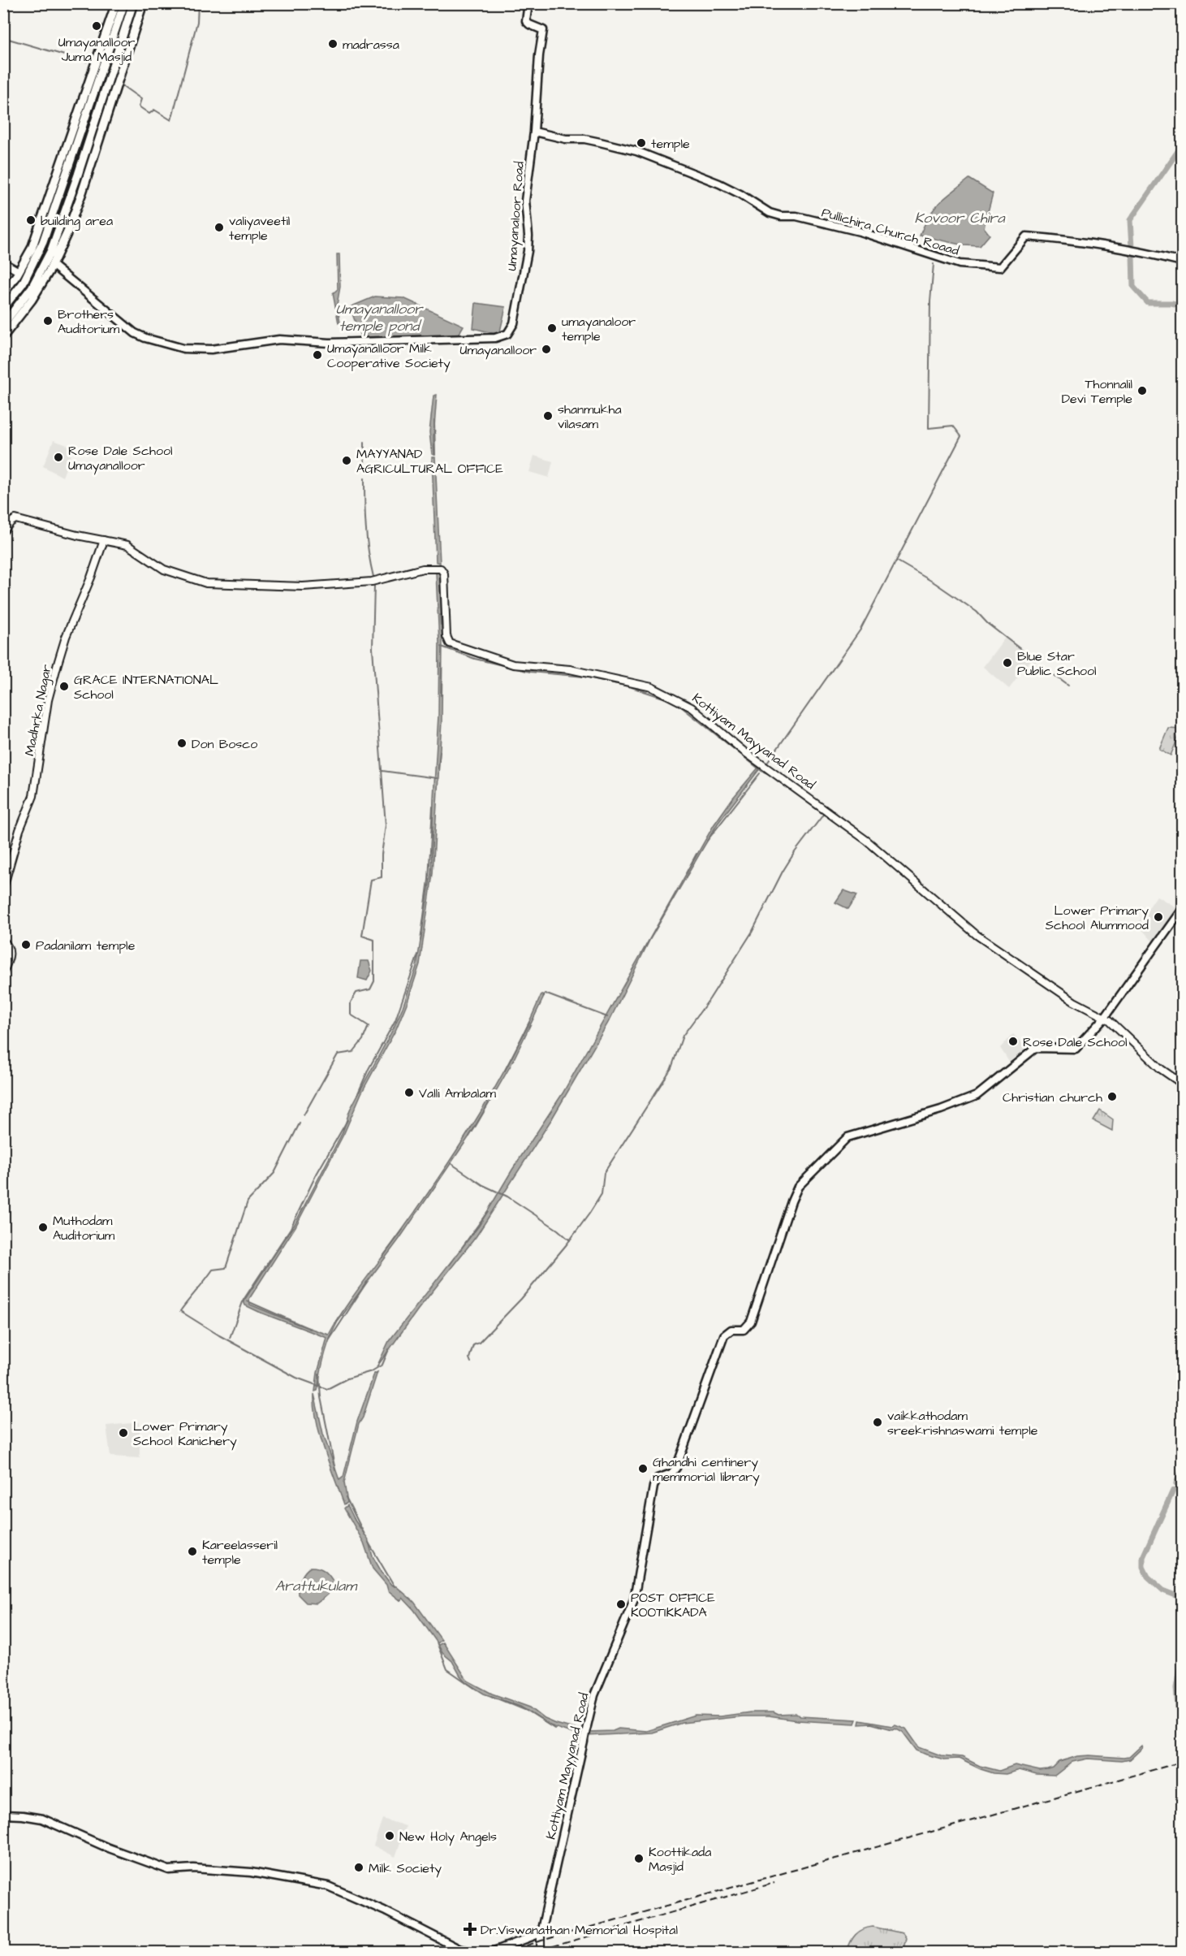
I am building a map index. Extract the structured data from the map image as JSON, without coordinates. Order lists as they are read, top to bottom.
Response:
{
  "streets": {
    "main road": ["Umayanaloor Road", "Pullichira Church Roaad", "Kottiyam Mayyanad Road"],
    "street": ["Madhrka Nagar"]
  },
  "crossings": [
    ["Umayanaloor Road", "Pullichira Church Roaad"],
    ["Madhrka Nagar", "Kottiyam Mayyanad Road"]
  ],
  "water": ["Kovoor Chira", "Umayanalloor temple pond", "Arattukulam"],
  "places": {
    "other": [
      "Umayanalloor Juma Masjid",
      "madrassa",
      "temple",
      "building area",
      "valiyaveetil temple",
      "Brothers Auditorium",
      "umayanaloor temple",
      "Umayanalloor",
      "Umayanalloor Milk Cooperative Society",
      "Thonnalil Devi Temple",
      "shanmukha vilasam",
      "Rose Dale School Umayanalloor",
      "MAYYANAD AGRICULTURAL OFFICE",
      "Blue Star Public School",
      "GRACE INTERNATIONAL School",
      "Don Bosco",
      "Lower Primary School Alummood",
      "Padanilam temple",
      "Rose Dale School",
      "Valli Ambalam",
      "Christian church",
      "Muthodam Auditorium",
      "vaikkathodam sreekrishnaswami temple",
      "Lower Primary School Kanichery",
      "Ghandhi centinery memmorial library",
      "Kareelasseril temple",
      "POST OFFICE KOOTIKKADA",
      "New Holy Angels",
      "Koottikada Masjid",
      "Milk Society"
    ],
    "health": ["Dr.Viswanathan Memorial Hospital"]
  }
}
